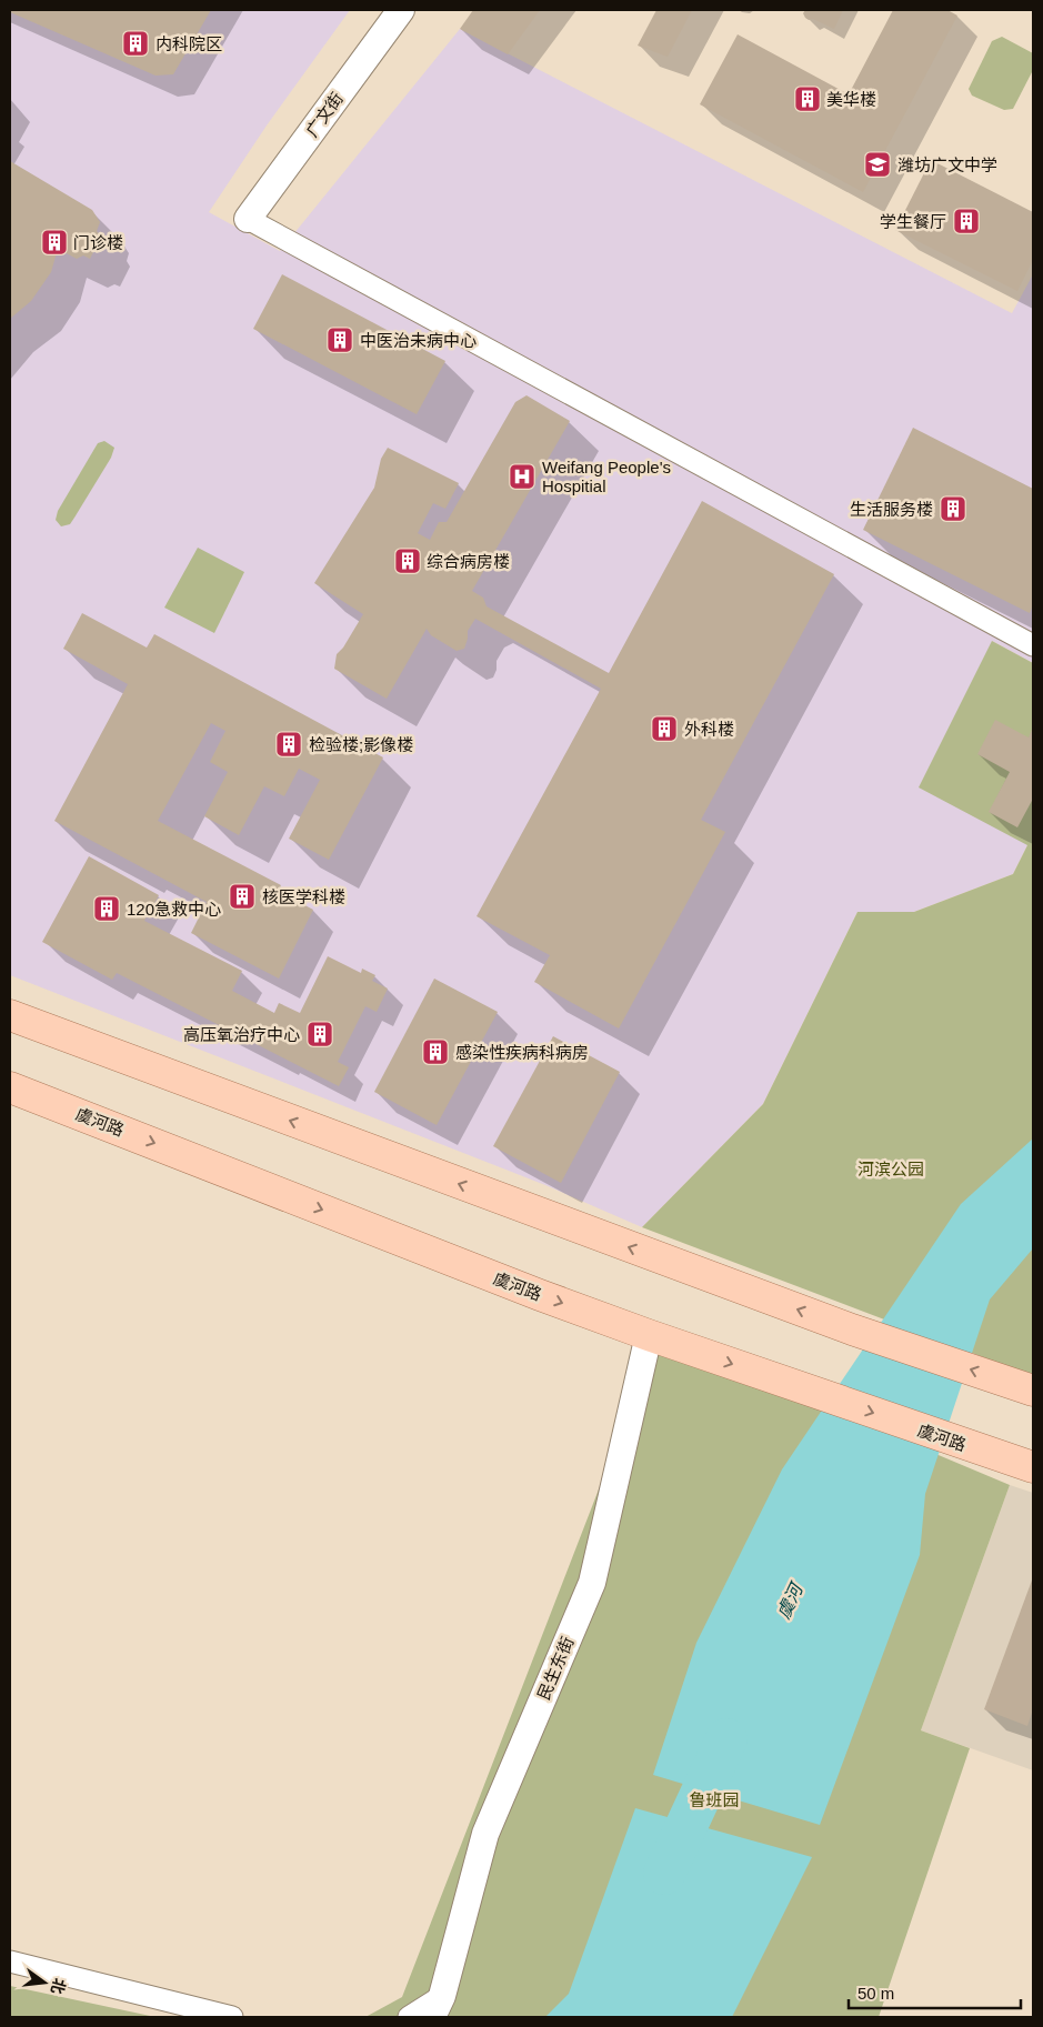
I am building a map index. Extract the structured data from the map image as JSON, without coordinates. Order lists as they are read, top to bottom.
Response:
{
  "streets": {
    "main road": ["虞河路"],
    "street": ["广文街", "民生东街"]
  },
  "crossings": [
    ["虞河路", "民生东街"]
  ],
  "water": ["虞河"],
  "parks": ["河滨公园", "鲁班园"],
  "places": {
    "building": [
      "内科院区",
      "美华楼",
      "学生餐厅",
      "门诊楼",
      "中医治未病中心",
      "生活服务楼",
      "综合病房楼",
      "外科楼",
      "检验楼;影像楼",
      "核医学科楼",
      "120急救中心",
      "高压氧治疗中心",
      "感染性疾病科病房"
    ],
    "school or university": ["潍坊广文中学"],
    "hospital": ["Weifang People's Hospitial"]
  },
  "scale_bar": "50 m",
  "north": "right"
}
